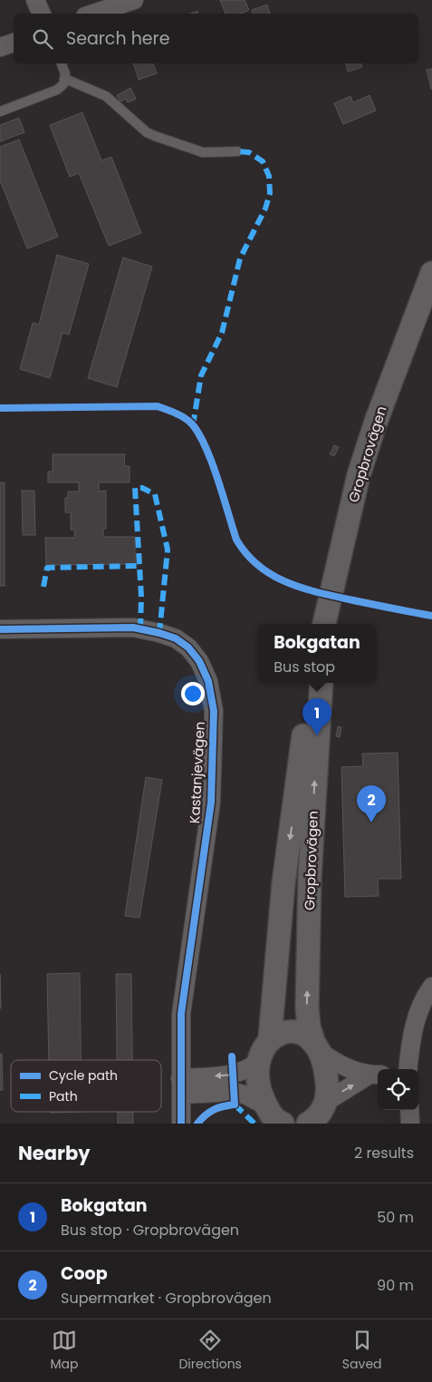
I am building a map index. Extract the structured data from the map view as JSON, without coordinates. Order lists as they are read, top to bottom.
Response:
{
  "streets": {
    "street": ["Gropbrovägen", "Kastanjevägen"]
  },
  "legend": ["Cycle path", "Path"],
  "page": {
    "search": "Search here",
    "popup": ["Bokgatan", "Bus stop"],
    "pins": ["1", "2"],
    "heading": ["Nearby", "2 results"],
    "list": [
      {
        "mark": "1",
        "name": "Bokgatan",
        "note": "Bus stop · Gropbrovägen",
        "value": "50 m"
      },
      {
        "mark": "2",
        "name": "Coop",
        "note": "Supermarket · Gropbrovägen",
        "value": "90 m"
      }
    ],
    "nav": ["Map", "Directions", "Saved"]
  }
}
